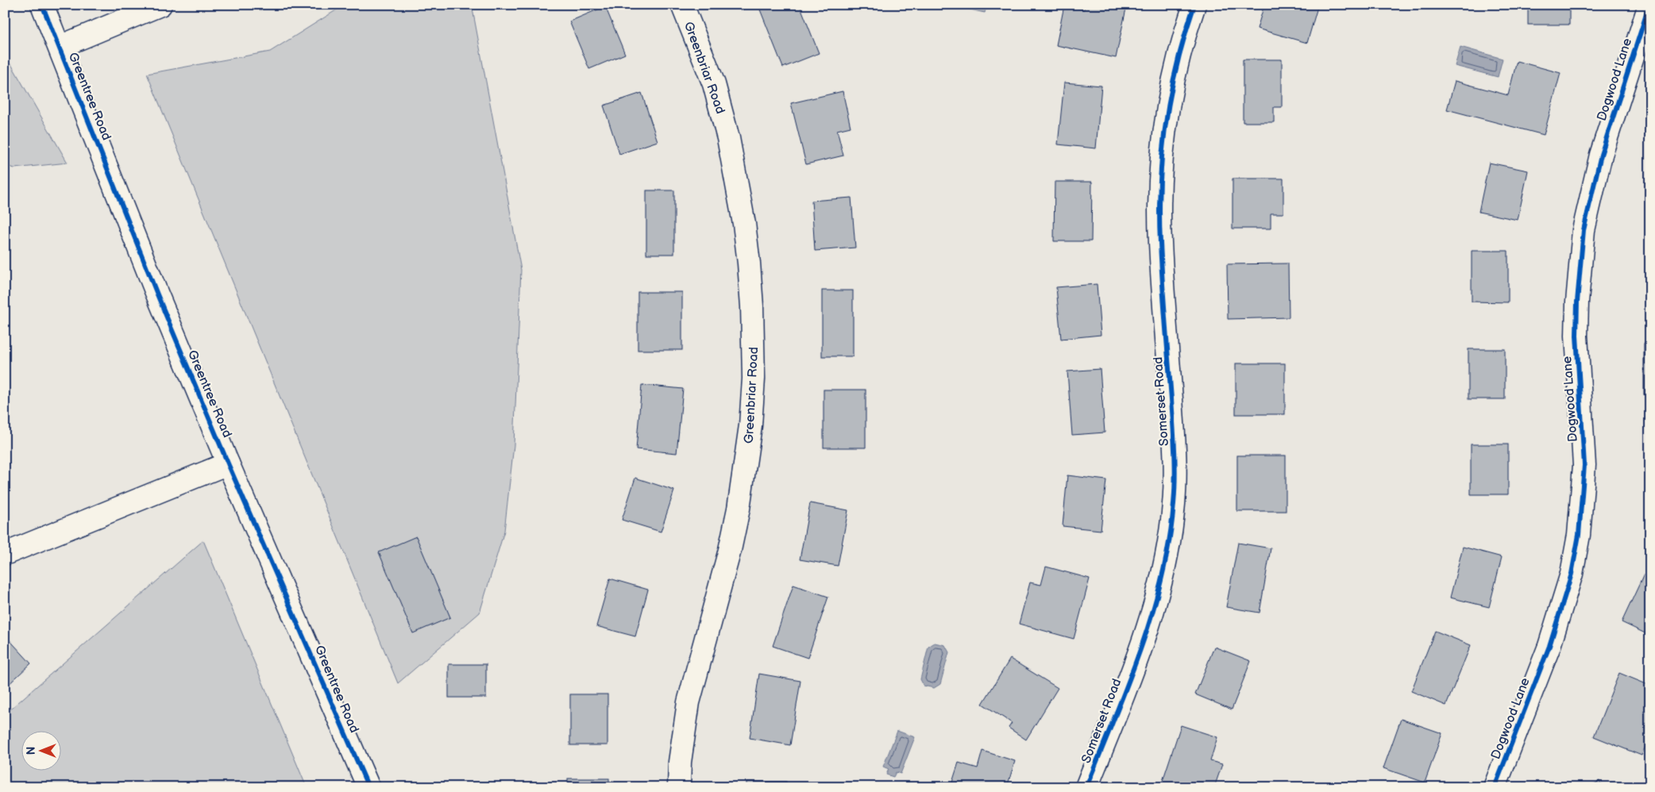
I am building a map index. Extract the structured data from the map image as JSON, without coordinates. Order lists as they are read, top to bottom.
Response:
{
  "streets": {
    "street": [
      "Greenbriar Road",
      "Dogwood Lane",
      "Greentree Road",
      "Somerset Road"
    ]
  },
  "north": "left"
}
